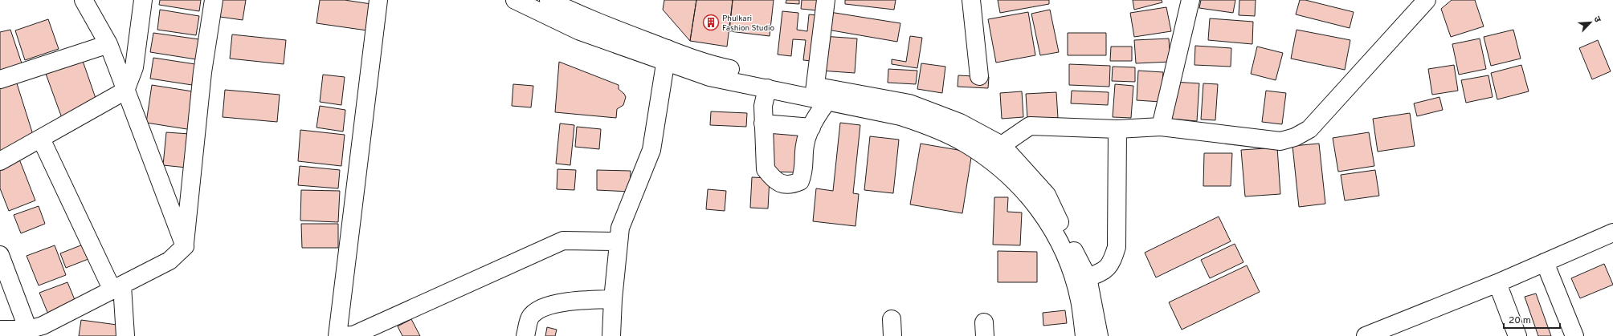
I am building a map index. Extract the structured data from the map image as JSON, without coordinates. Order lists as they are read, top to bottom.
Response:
{
  "places": {
    "building": ["Phulkari Fashion Studio"]
  },
  "scale_bar": "20 m",
  "north": "top right"
}
